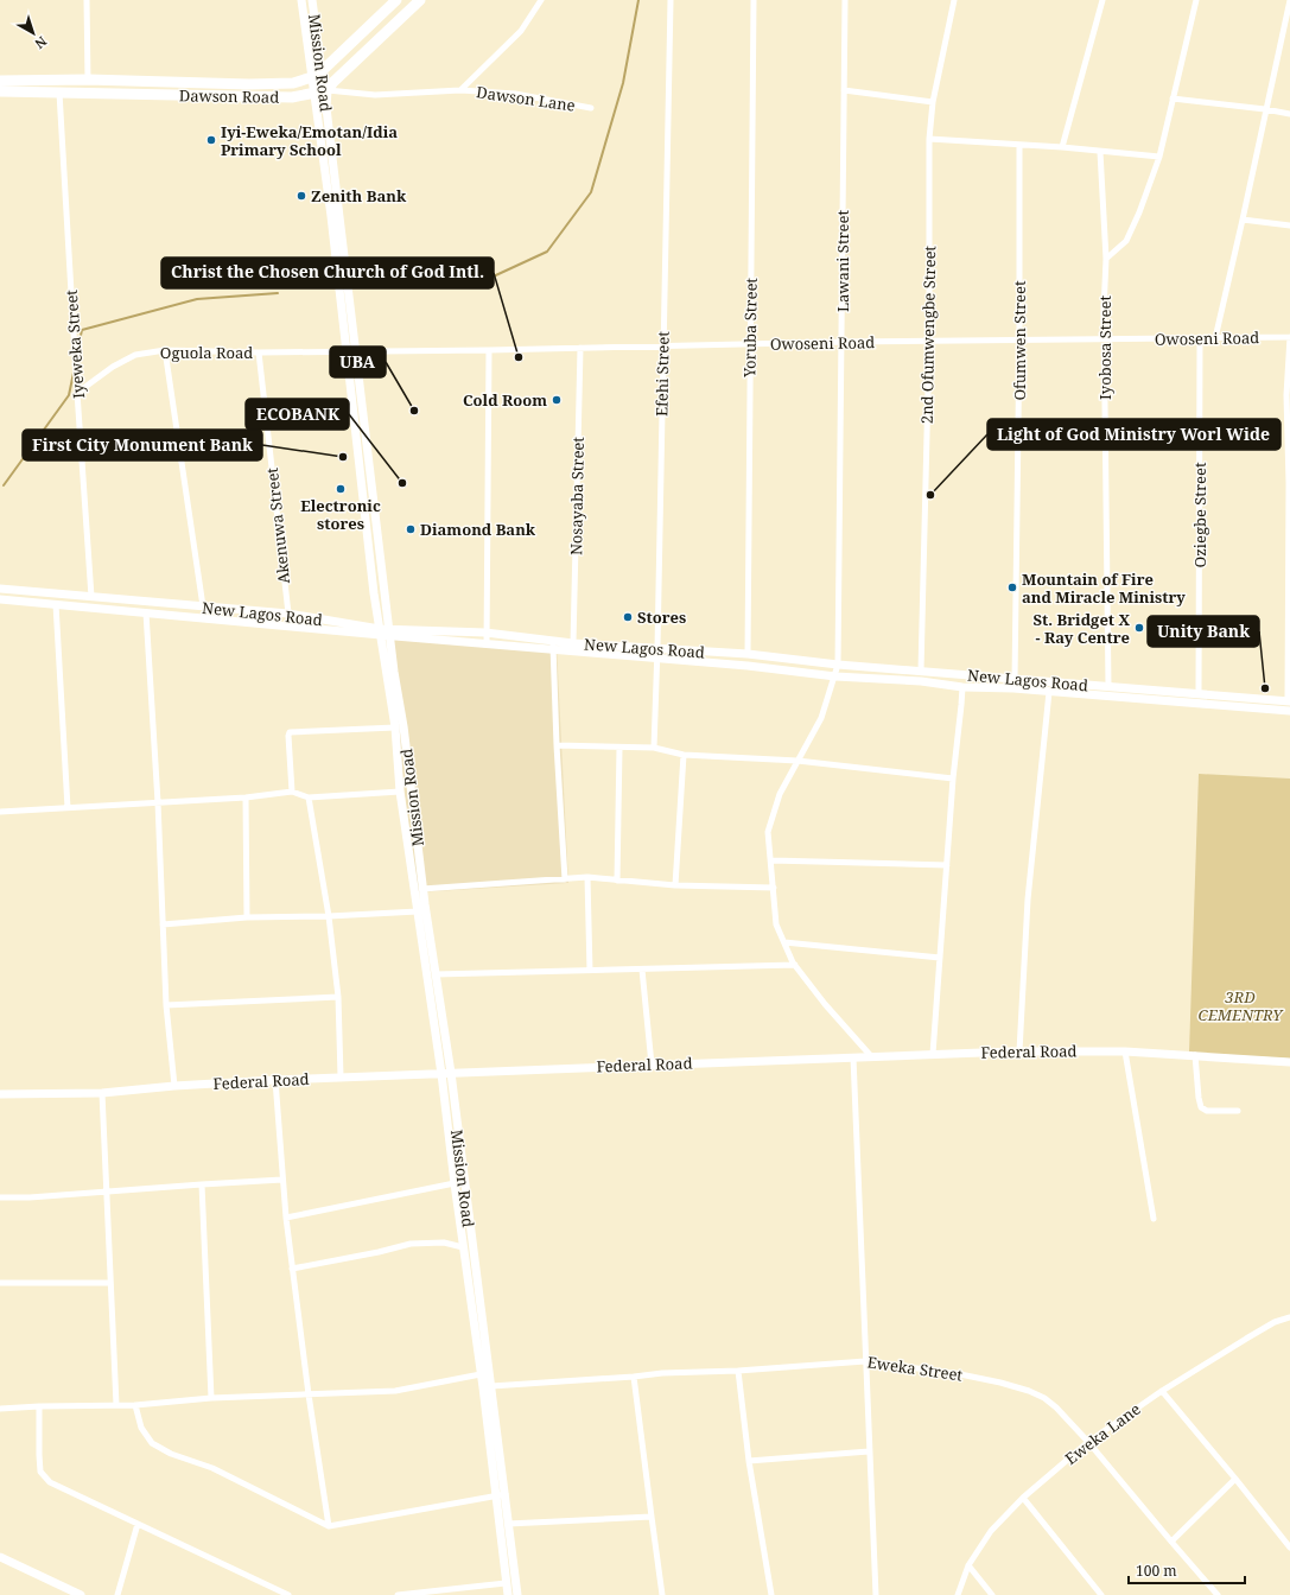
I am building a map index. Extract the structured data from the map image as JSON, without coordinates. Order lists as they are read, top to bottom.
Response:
{
  "streets": {
    "highway": ["Dawson Road"],
    "street": [
      "Mission Road",
      "Dawson Lane",
      "Lawani Street",
      "Yoruba Street",
      "2nd Ofumwengbe Street",
      "Owoseni Road",
      "Ofumwen Street",
      "Iyeweka Street",
      "Iyobosa Street",
      "Oguola Road",
      "Efehi Street",
      "Nosayaba Street",
      "Oziegbe Street",
      "Akenuwa Street",
      "New Lagos Road",
      "Federal Road",
      "Eweka Street",
      "Eweka Lane"
    ]
  },
  "crossings": [
    ["Mission Road", "Dawson Road"],
    ["Mission Road", "Dawson Lane"],
    ["Mission Road", "Owoseni Road"],
    ["Mission Road", "Oguola Road"],
    ["Mission Road", "New Lagos Road"],
    ["Mission Road", "Federal Road"],
    ["Mission Road", "Eweka Street"],
    ["Dawson Road", "Dawson Lane"],
    ["Dawson Road", "Iyeweka Street"],
    ["Lawani Street", "Owoseni Road"],
    ["Lawani Street", "New Lagos Road"],
    ["Lawani Street", "Federal Road"],
    ["Yoruba Street", "Owoseni Road"],
    ["Yoruba Street", "New Lagos Road"],
    ["2nd Ofumwengbe Street", "Owoseni Road"],
    ["2nd Ofumwengbe Street", "New Lagos Road"],
    ["Owoseni Road", "Ofumwen Street"],
    ["Owoseni Road", "Iyobosa Street"],
    ["Owoseni Road", "Oguola Road"],
    ["Owoseni Road", "Efehi Street"],
    ["Owoseni Road", "Nosayaba Street"],
    ["Owoseni Road", "Oziegbe Street"],
    ["Ofumwen Street", "New Lagos Road"],
    ["Iyeweka Street", "Oguola Road"],
    ["Iyeweka Street", "New Lagos Road"],
    ["Iyobosa Street", "New Lagos Road"],
    ["Oguola Road", "Akenuwa Street"],
    ["Efehi Street", "New Lagos Road"],
    ["Nosayaba Street", "New Lagos Road"],
    ["Oziegbe Street", "New Lagos Road"],
    ["Akenuwa Street", "New Lagos Road"],
    ["Eweka Street", "Eweka Lane"]
  ],
  "parks": ["3RD CEMENTRY"],
  "places": [
    "Iyi-Eweka/Emotan/Idia Primary School",
    "Zenith Bank",
    "Christ the Chosen Church of God Intl.",
    "Cold Room",
    "UBA",
    "First City Monument Bank",
    "ECOBANK",
    "Electronic stores",
    "Light of God Ministry Worl Wide",
    "Diamond Bank",
    "Mountain of Fire and Miracle Ministry",
    "Stores",
    "St. Bridget X - Ray Centre",
    "Unity Bank"
  ],
  "scale_bar": "100 m",
  "north": "bottom right"
}
